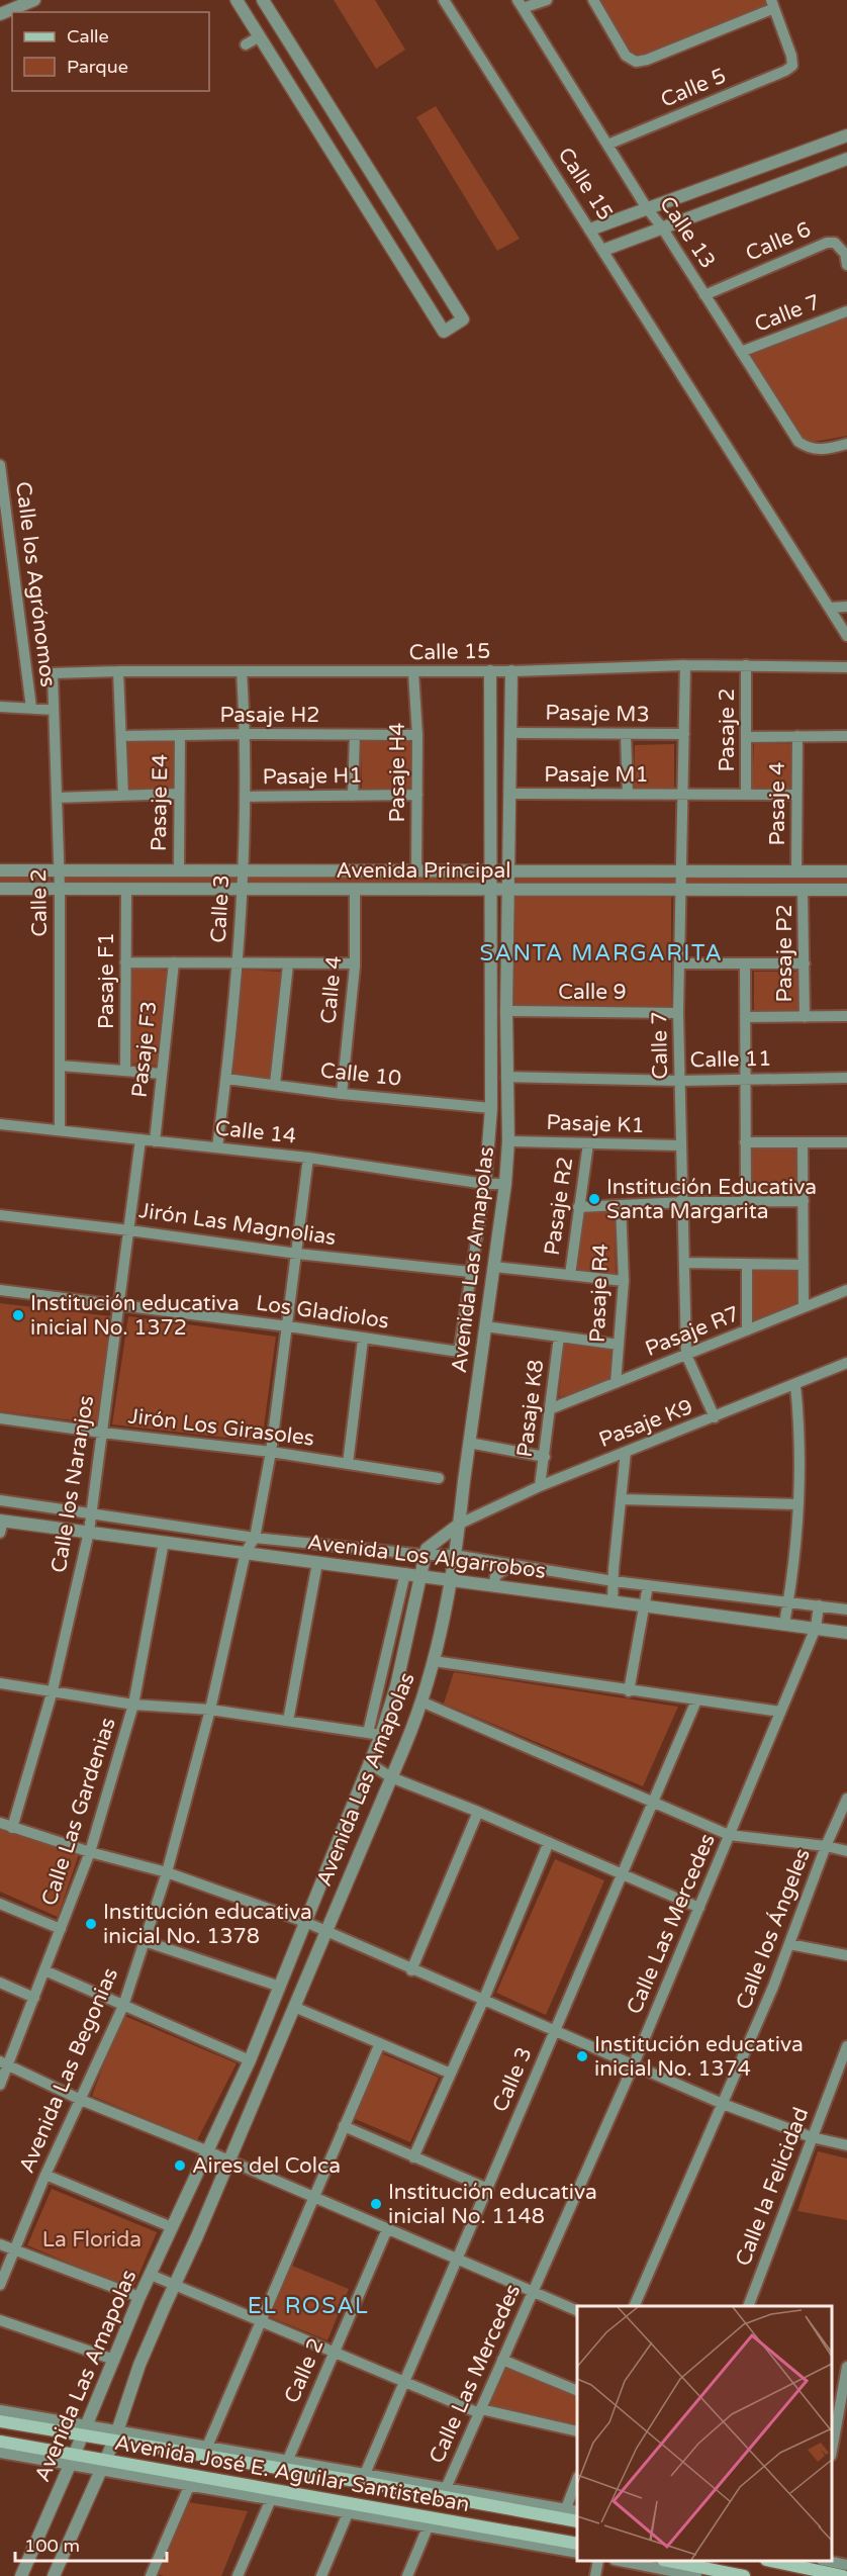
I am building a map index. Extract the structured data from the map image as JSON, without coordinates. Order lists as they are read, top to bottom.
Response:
{
  "streets": {
    "main road": ["Avenida José E. Aguilar Santisteban"],
    "street": [
      "Calle 5",
      "Calle 15",
      "Calle 13",
      "Calle 6",
      "Calle 7",
      "Calle los Agrónomos",
      "Pasaje M3",
      "Pasaje H2",
      "Pasaje 2",
      "Pasaje H4",
      "Pasaje M1",
      "Pasaje H1",
      "Pasaje E4",
      "Pasaje 4",
      "Avenida Principal",
      "Calle 2",
      "Calle 3",
      "Pasaje P2",
      "Pasaje F1",
      "Calle 4",
      "Calle 9",
      "Pasaje F3",
      "Calle 11",
      "Calle 10",
      "Pasaje K1",
      "Calle 14",
      "Pasaje R2",
      "Jirón Las Magnolias",
      "Avenida Las Amapolas",
      "Pasaje R4",
      "Los Gladiolos",
      "Pasaje R7",
      "Pasaje K8",
      "Pasaje K9",
      "Jirón Los Girasoles",
      "Calle los Naranjos",
      "Avenida Los Algarrobos",
      "Calle Las Gardenias",
      "Calle Las Mercedes",
      "Calle los Ángeles",
      "Avenida Las Begonias",
      "Calle la Felicidad"
    ]
  },
  "crossings": [
    ["Calle 5", "Calle 13"],
    ["Calle 15", "Calle 7"],
    ["Calle 15", "Pasaje 2"],
    ["Calle 15", "Pasaje H4"],
    ["Calle 15", "Calle 2"],
    ["Calle 15", "Calle 3"],
    ["Calle 15", "Avenida Las Amapolas"],
    ["Calle 13", "Calle 6"],
    ["Calle 13", "Calle 7"],
    ["Calle 7", "Pasaje M3"],
    ["Calle 7", "Pasaje M1"],
    ["Calle 7", "Avenida Principal"],
    ["Calle 7", "Calle 9"],
    ["Calle 7", "Calle 11"],
    ["Calle 7", "Pasaje K1"],
    ["Calle 7", "Pasaje R7"],
    ["Calle 7", "Pasaje K9"],
    ["Pasaje M3", "Avenida Las Amapolas"],
    ["Pasaje H2", "Pasaje H4"],
    ["Pasaje H2", "Pasaje E4"],
    ["Pasaje H2", "Calle 3"],
    ["Pasaje 2", "Pasaje M1"],
    ["Pasaje H4", "Pasaje H1"],
    ["Pasaje H4", "Avenida Principal"],
    ["Pasaje M1", "Pasaje 4"],
    ["Pasaje M1", "Avenida Las Amapolas"],
    ["Pasaje H1", "Calle 3"],
    ["Pasaje E4", "Avenida Principal"],
    ["Pasaje 4", "Avenida Principal"],
    ["Avenida Principal", "Calle 2"],
    ["Avenida Principal", "Calle 3"],
    ["Avenida Principal", "Pasaje P2"],
    ["Avenida Principal", "Pasaje F1"],
    ["Avenida Principal", "Calle 4"],
    ["Avenida Principal", "Avenida Las Amapolas"],
    ["Calle 2", "Calle 14"],
    ["Calle 2", "Avenida José E. Aguilar Santisteban"],
    ["Calle 3", "Calle 10"],
    ["Calle 3", "Calle 14"],
    ["Calle 3", "Avenida José E. Aguilar Santisteban"],
    ["Calle 4", "Calle 10"],
    ["Calle 9", "Avenida Las Amapolas"],
    ["Pasaje F3", "Calle 14"],
    ["Calle 11", "Avenida Las Amapolas"],
    ["Calle 10", "Avenida Las Amapolas"],
    ["Pasaje K1", "Pasaje R2"],
    ["Pasaje K1", "Avenida Las Amapolas"],
    ["Calle 14", "Avenida Las Amapolas"],
    ["Calle 14", "Calle los Naranjos"],
    ["Jirón Las Magnolias", "Los Gladiolos"],
    ["Jirón Las Magnolias", "Calle los Naranjos"],
    ["Avenida Las Amapolas", "Pasaje K9"],
    ["Avenida Las Amapolas", "Avenida Los Algarrobos"],
    ["Avenida Las Amapolas", "Avenida José E. Aguilar Santisteban"],
    ["Pasaje R4", "Pasaje R7"],
    ["Los Gladiolos", "Calle los Naranjos"],
    ["Pasaje R7", "Pasaje K8"],
    ["Pasaje K8", "Pasaje K9"],
    ["Jirón Los Girasoles", "Calle los Naranjos"],
    ["Calle los Naranjos", "Avenida Los Algarrobos"],
    ["Avenida Los Algarrobos", "Calle Las Gardenias"],
    ["Avenida Los Algarrobos", "Calle Las Mercedes"],
    ["Avenida Los Algarrobos", "Avenida Las Begonias"],
    ["Calle Las Mercedes", "Avenida José E. Aguilar Santisteban"]
  ],
  "districts": ["SANTA MARGARITA", "EL ROSAL"],
  "parks": ["La Florida"],
  "places": [
    "Institución Educativa Santa Margarita",
    "Institución educativa inicial No. 1372",
    "Institución educativa inicial No. 1378",
    "Institución educativa inicial No. 1374",
    "Aires del Colca",
    "Institución educativa inicial No. 1148"
  ],
  "legend": ["Calle", "Parque"],
  "scale_bar": "100 m"
}
